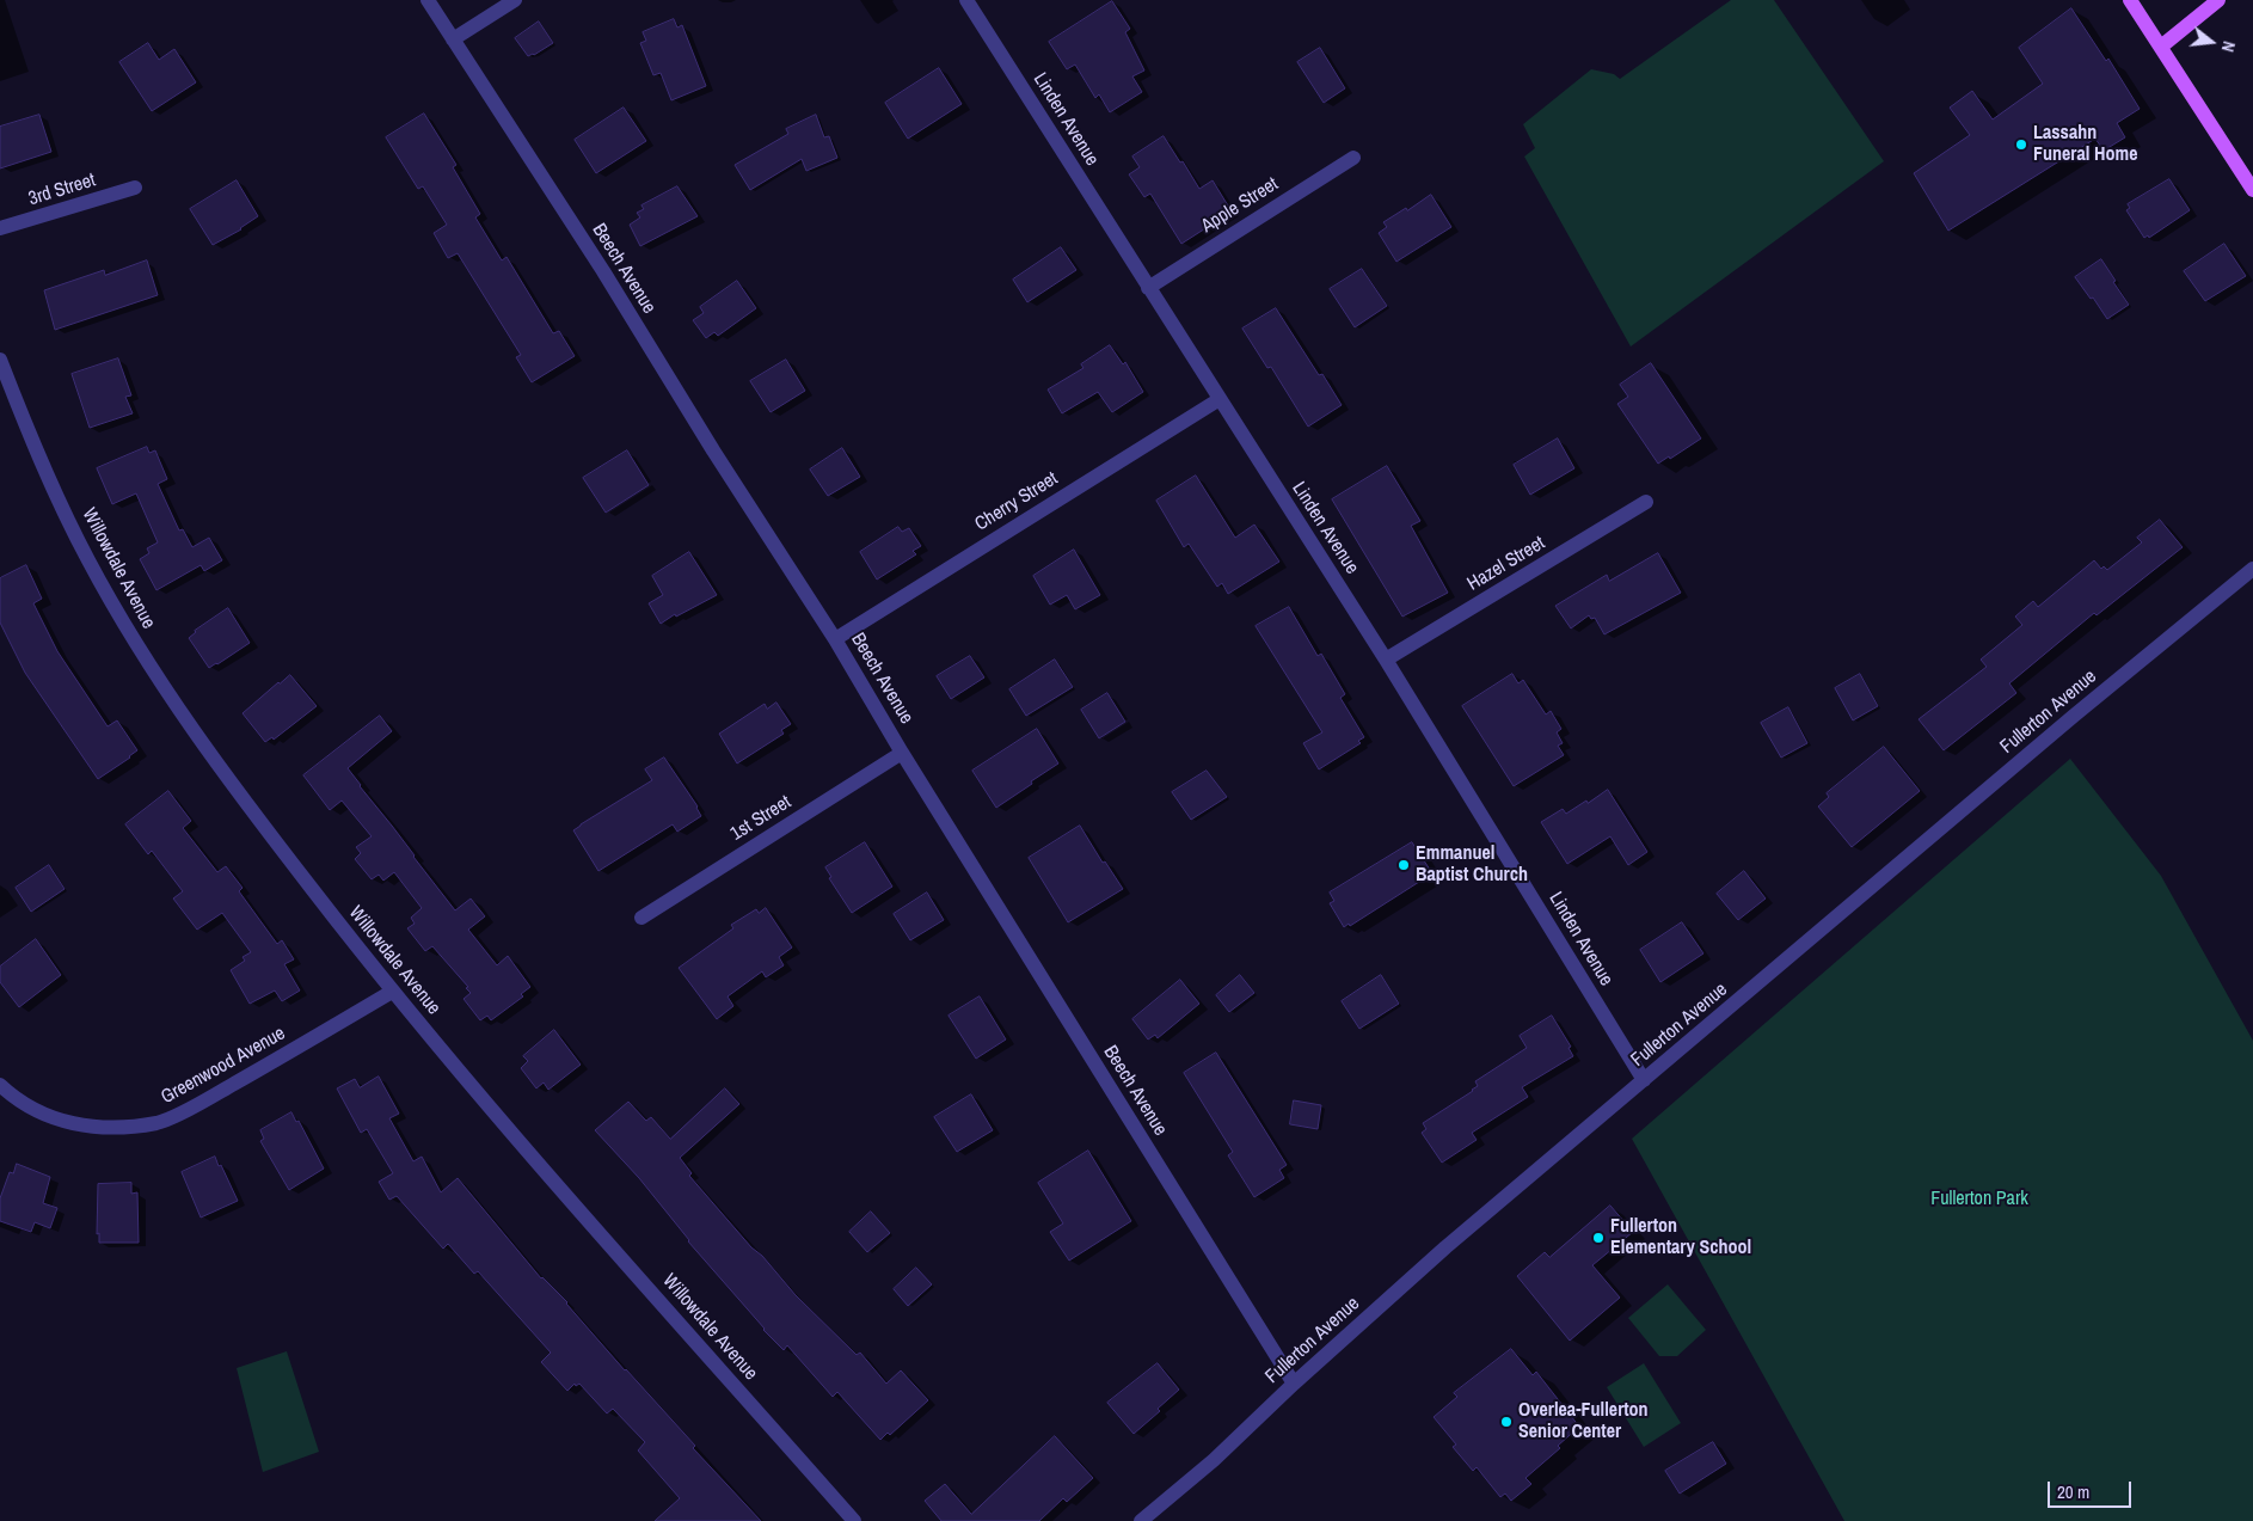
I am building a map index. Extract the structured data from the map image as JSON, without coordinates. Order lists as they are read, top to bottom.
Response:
{
  "streets": {
    "street": [
      "Linden Avenue",
      "3rd Street",
      "Apple Street",
      "Beech Avenue",
      "Cherry Street",
      "Hazel Street",
      "Willowdale Avenue",
      "Fullerton Avenue",
      "1st Street",
      "Greenwood Avenue"
    ]
  },
  "crossings": [
    ["Linden Avenue", "Apple Street"],
    ["Linden Avenue", "Cherry Street"],
    ["Linden Avenue", "Hazel Street"],
    ["Linden Avenue", "Fullerton Avenue"],
    ["Beech Avenue", "Cherry Street"],
    ["Beech Avenue", "Fullerton Avenue"],
    ["Beech Avenue", "1st Street"],
    ["Willowdale Avenue", "Greenwood Avenue"]
  ],
  "parks": ["Fullerton Park"],
  "places": [
    "Lassahn Funeral Home",
    "Emmanuel Baptist Church",
    "Fullerton Elementary School",
    "Overlea-Fullerton Senior Center"
  ],
  "scale_bar": "20 m",
  "north": "right"
}
